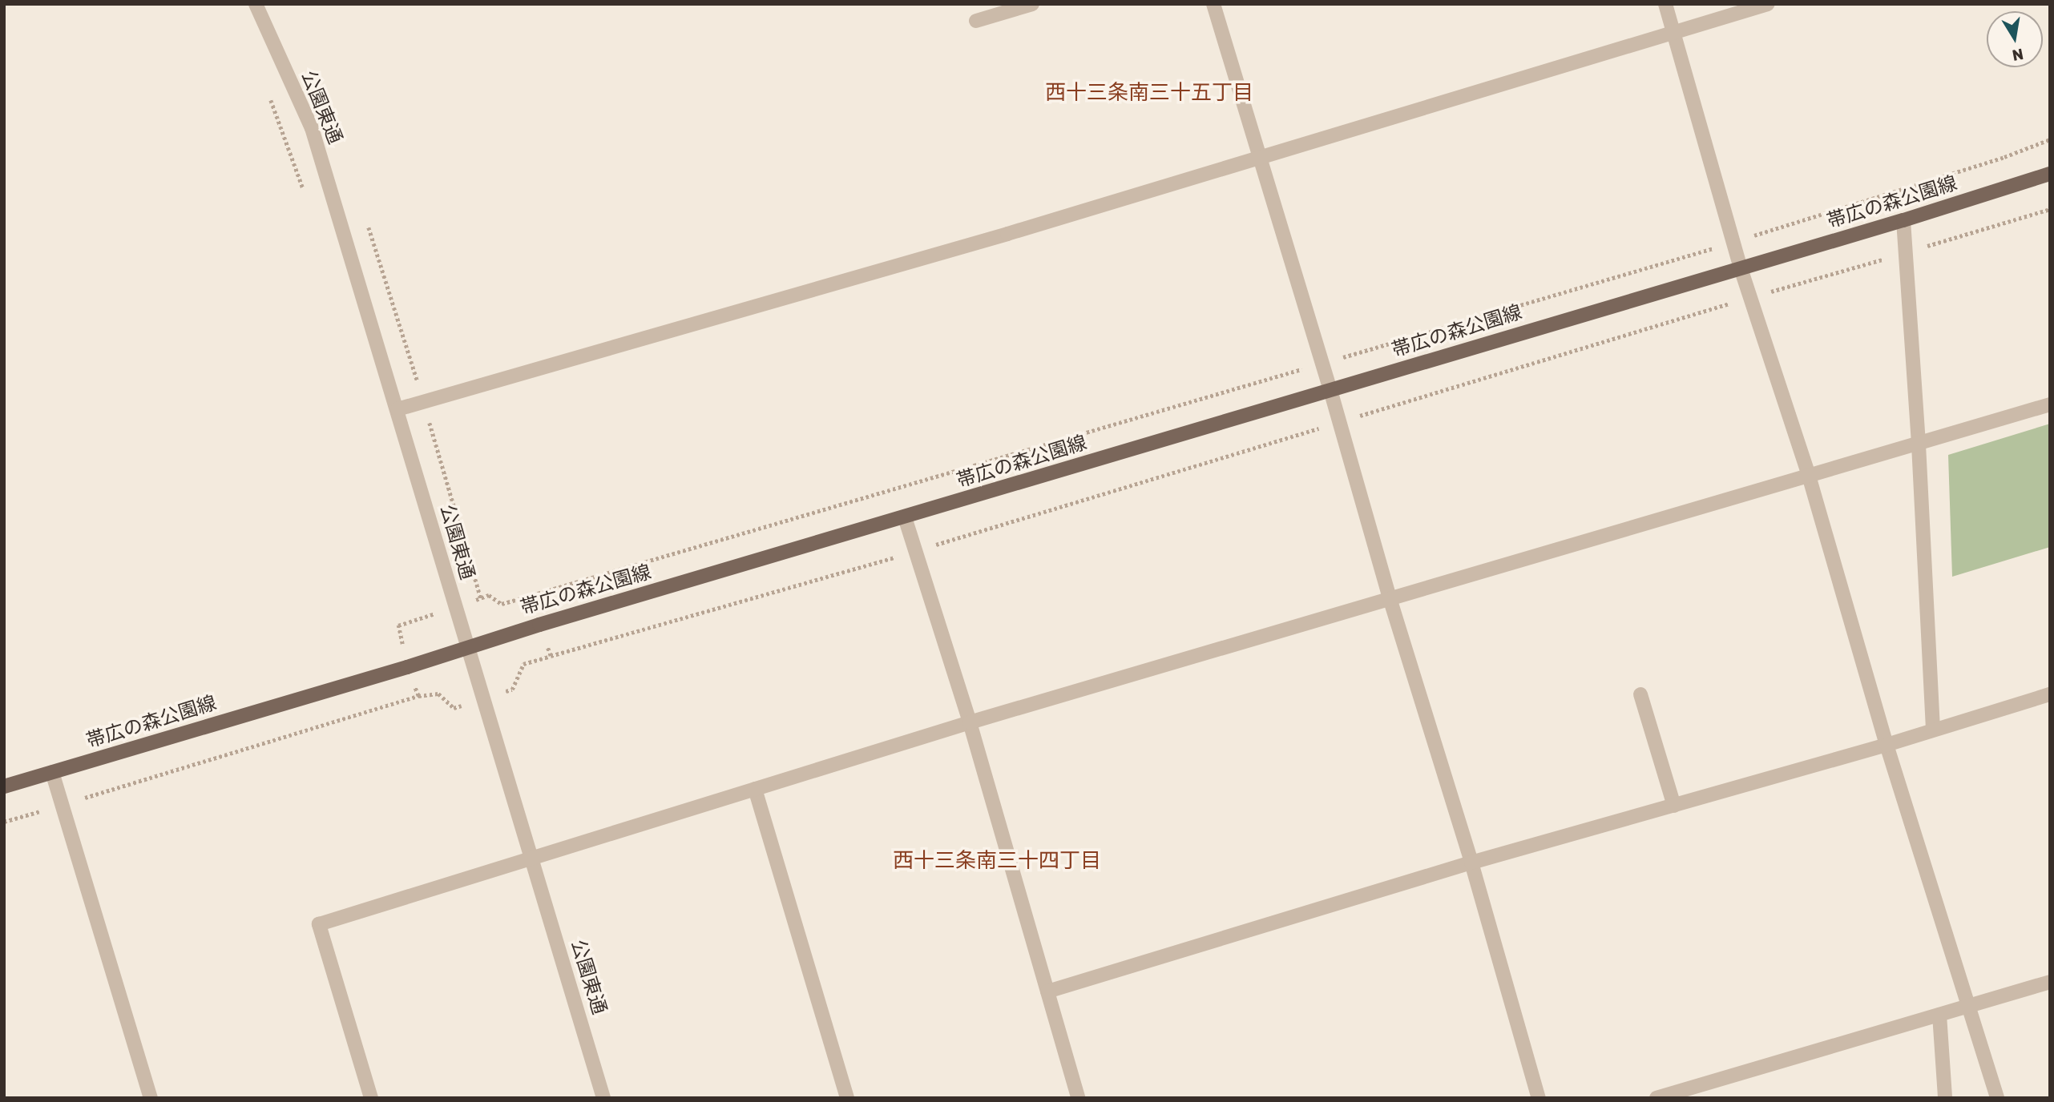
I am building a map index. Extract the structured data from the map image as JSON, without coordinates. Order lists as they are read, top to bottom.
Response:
{
  "streets": {
    "main road": ["帯広の森公園線"],
    "street": ["公園東通"]
  },
  "crossings": [
    ["公園東通", "帯広の森公園線"]
  ],
  "districts": ["西十三条南三十五丁目", "西十三条南三十四丁目"],
  "north": "bottom"
}
